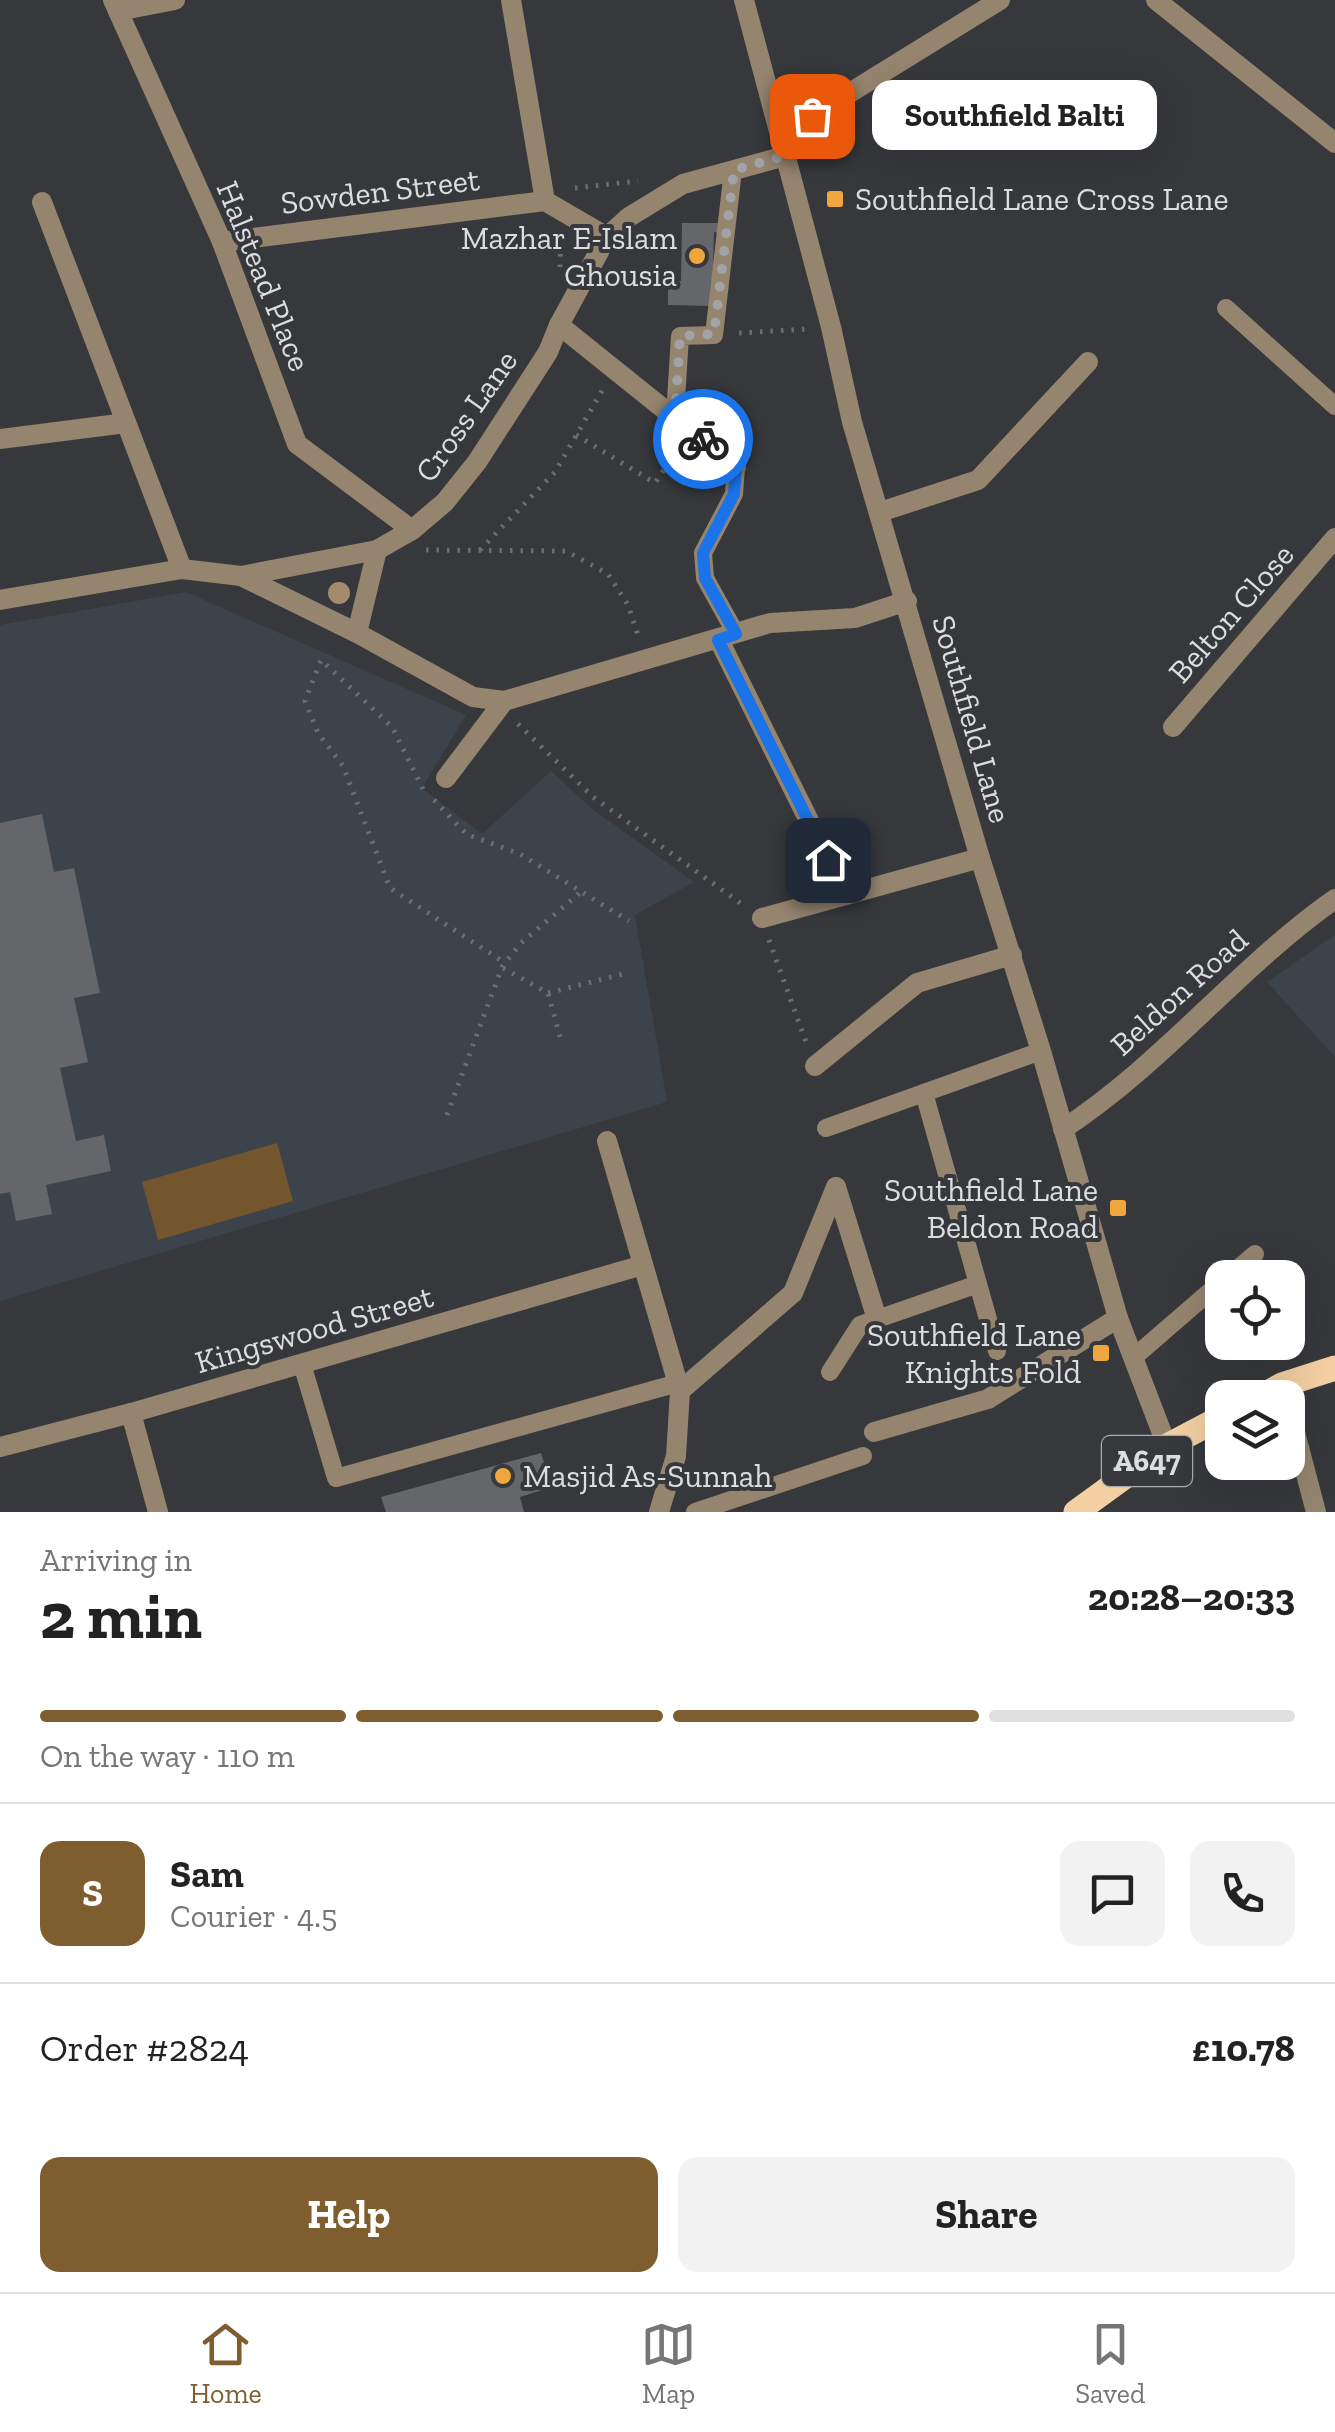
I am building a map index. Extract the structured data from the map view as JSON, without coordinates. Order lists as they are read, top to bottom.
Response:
{
  "streets": {
    "main road": ["A647"],
    "street": [
      "Sowden Street",
      "Halstead Place",
      "Cross Lane",
      "Belton Close",
      "Southfield Lane",
      "Beldon Road",
      "Kingswood Street"
    ]
  },
  "crossings": [
    ["Sowden Street", "Halstead Place"],
    ["Halstead Place", "Cross Lane"],
    ["Cross Lane", "Southfield Lane"],
    ["Southfield Lane", "Beldon Road"],
    ["Southfield Lane", "A647"]
  ],
  "places": {
    "other": ["Southfield Balti", "Mazhar E-Islam Ghousia", "Masjid As-Sunnah"],
    "transit": ["Southfield Lane Cross Lane", "Southfield Lane Beldon Road", "Southfield Lane Knights Fold"]
  },
  "page": {
    "bubble": "Southfield Balti",
    "heading": ["2 min", "Arriving in", "20:28–20:33"],
    "panel": [
      "Sam",
      "Courier · 4.5",
      "Order #2824",
      "£10.78"
    ],
    "bar": "On the way · 110 m",
    "round": "S",
    "buttons": ["Help", "Share"],
    "tabs": ["Home", "Map", "Saved"]
  }
}
